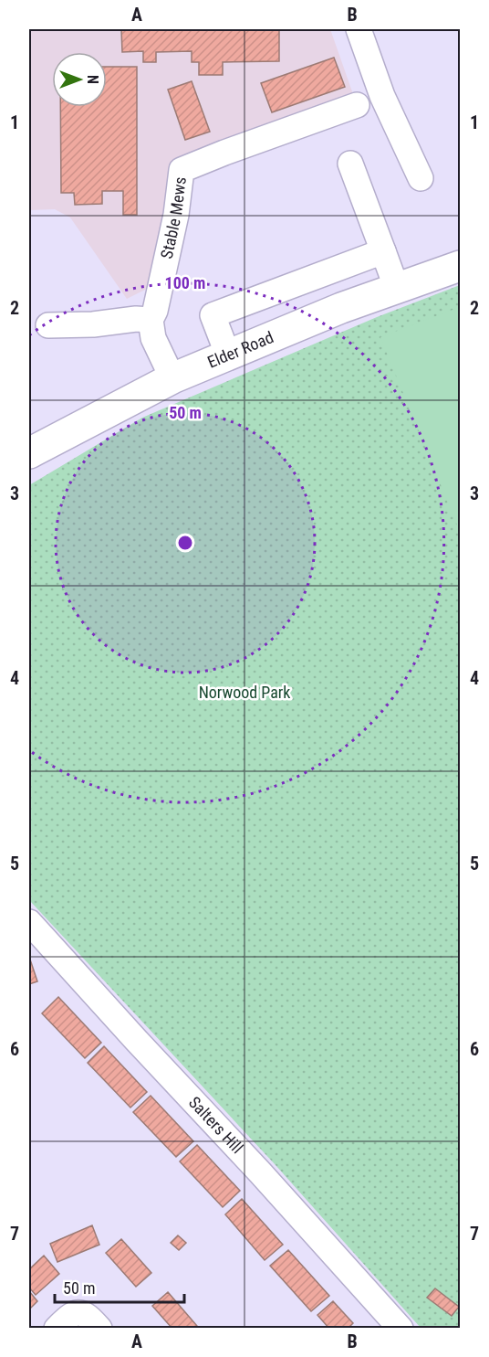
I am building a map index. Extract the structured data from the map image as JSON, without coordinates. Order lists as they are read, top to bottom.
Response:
{
  "streets": {
    "main road": ["Elder Road"],
    "street": ["Stable Mews", "Salters Hill"]
  },
  "parks": ["Norwood Park"],
  "scale_bar": "50 m",
  "north": "right",
  "grid": {
    "columns": ["A", "B"],
    "rows": [
      "1",
      "2",
      "3",
      "4",
      "5",
      "6",
      "7"
    ]
  },
  "rings": ["100 m", "50 m"]
}
